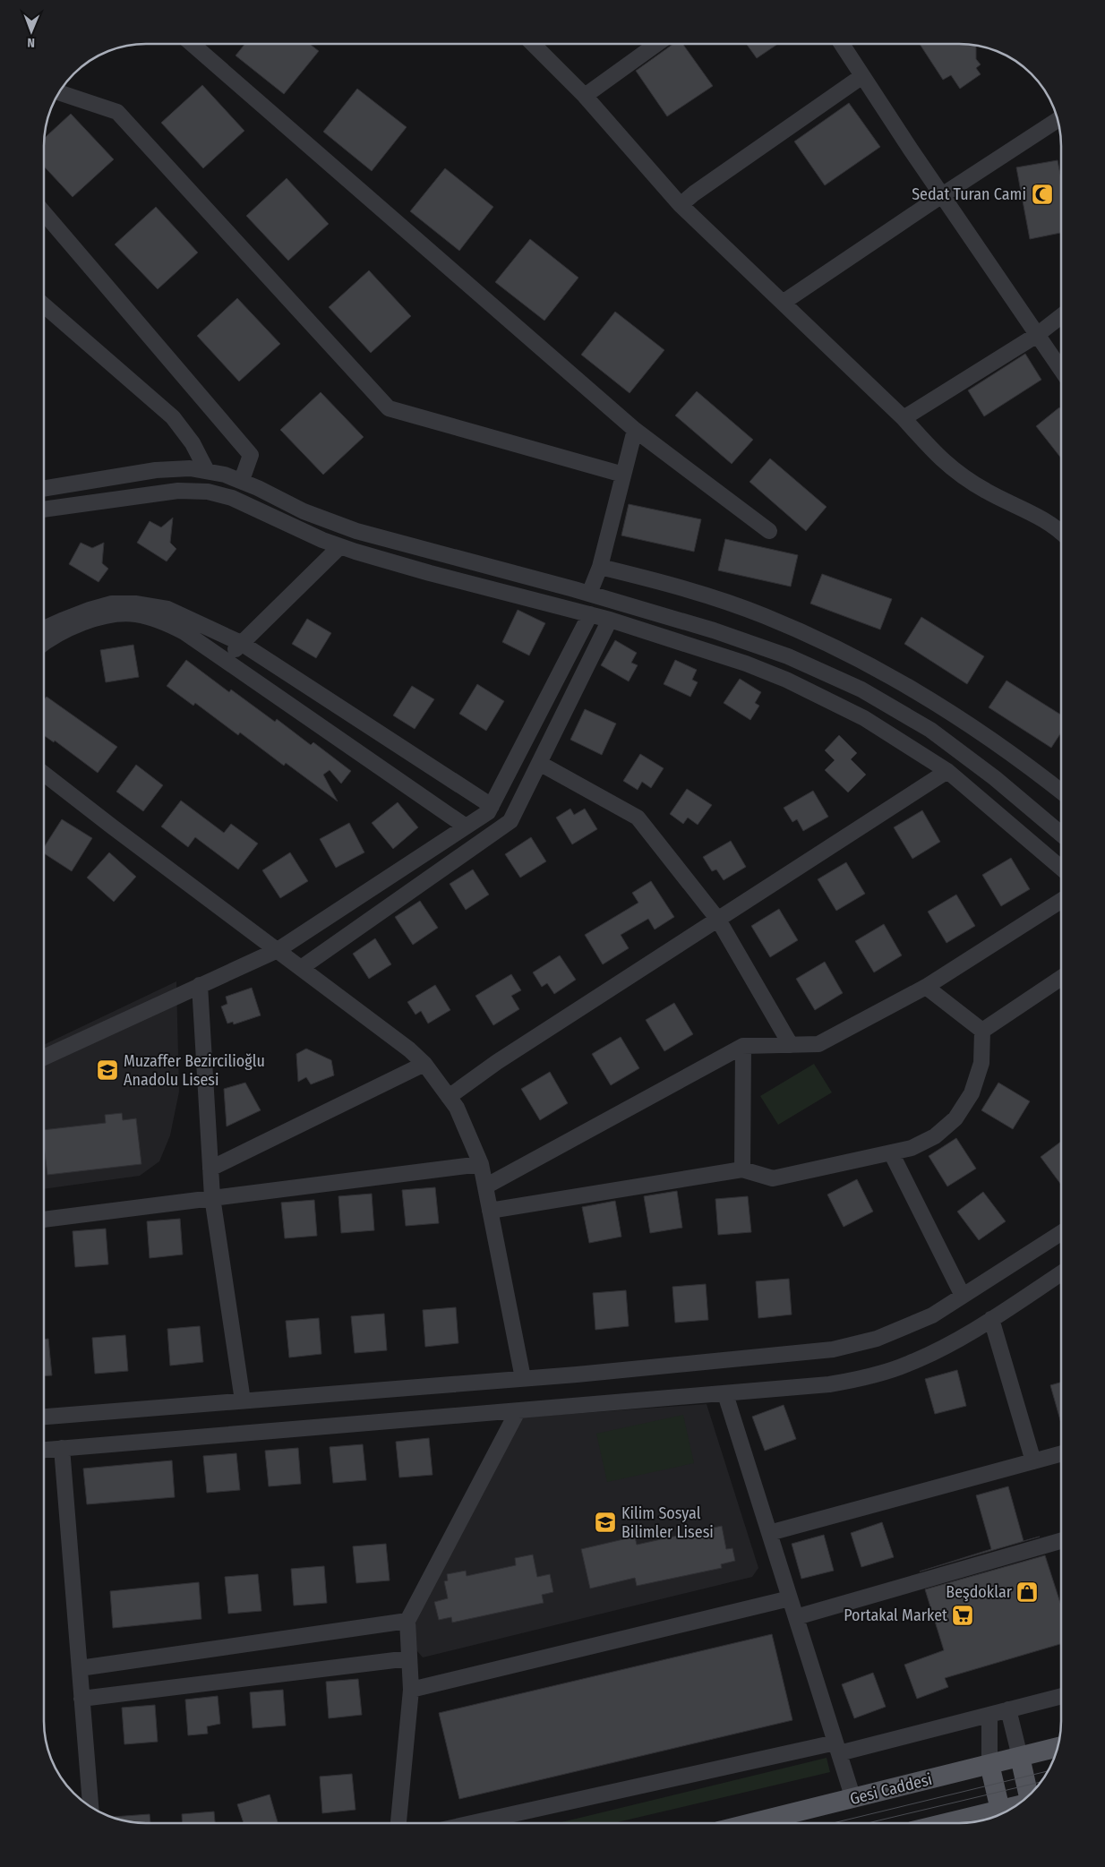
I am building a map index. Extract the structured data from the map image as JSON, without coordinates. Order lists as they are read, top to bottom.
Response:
{
  "streets": {
    "main road": ["Gesi Caddesi"]
  },
  "places": {
    "mosque": ["Sedat Turan Cami"],
    "school or university": ["Muzaffer Bezircilioğlu Anadolu Lisesi", "Kilim Sosyal Bilimler Lisesi"],
    "shop": ["Beşdoklar"],
    "supermarket": ["Portakal Market"]
  },
  "north": "bottom"
}
